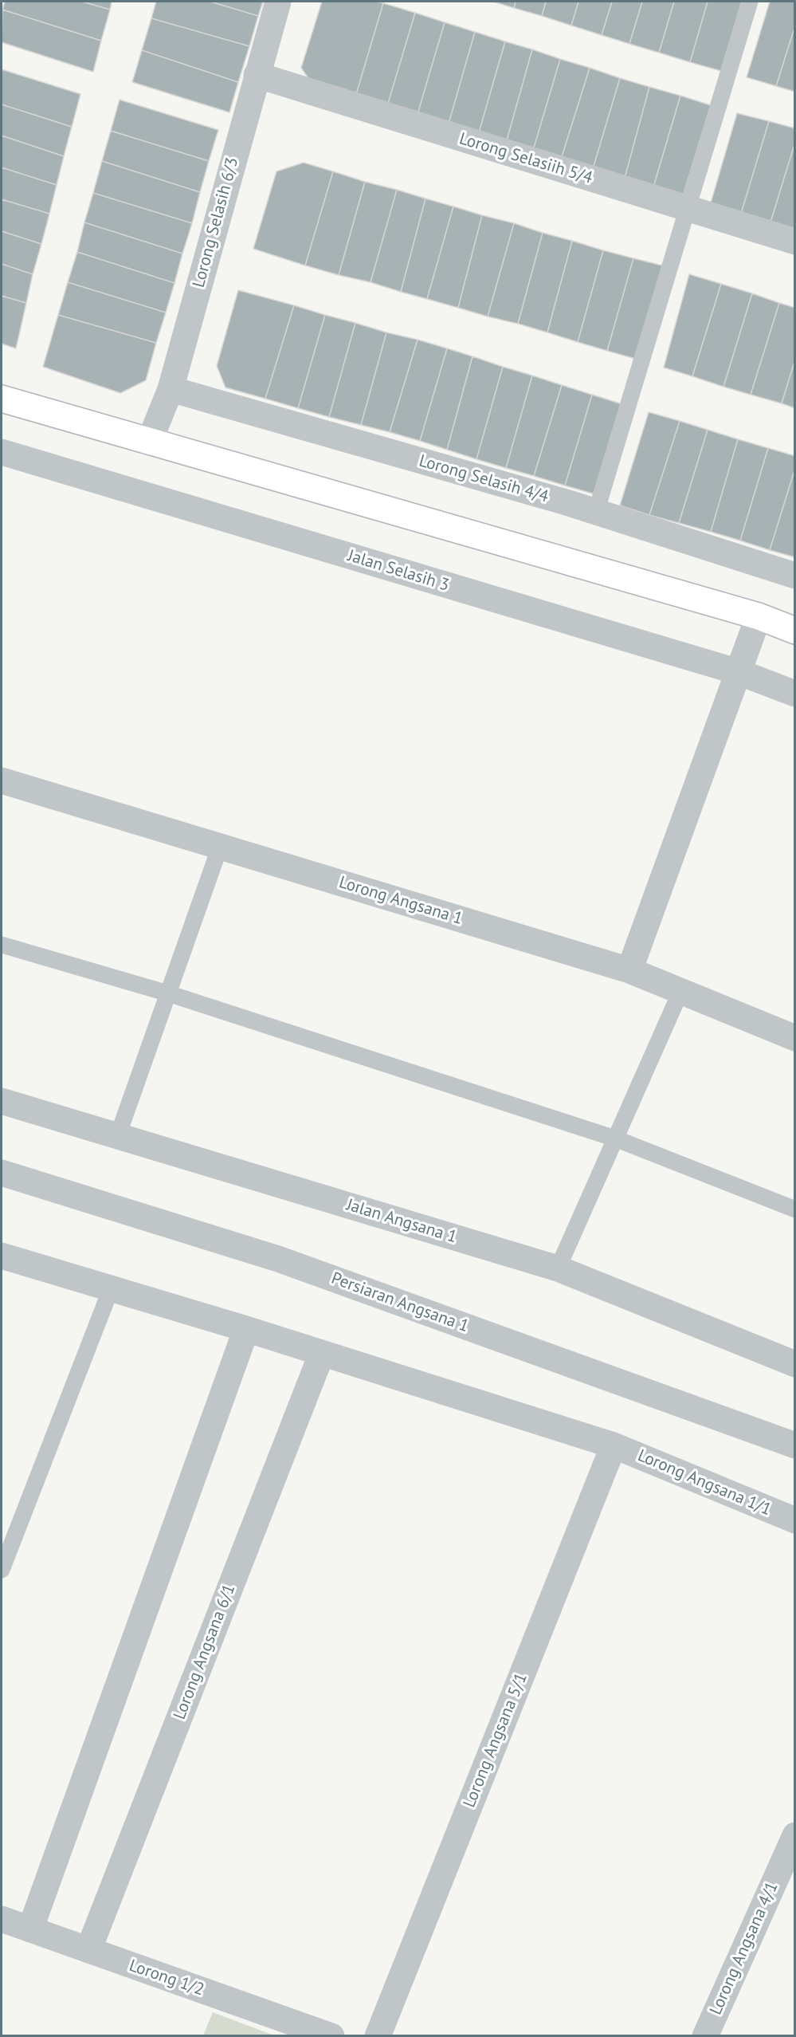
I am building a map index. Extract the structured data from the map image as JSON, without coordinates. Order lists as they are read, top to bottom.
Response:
{
  "streets": {
    "street": [
      "Lorong Selasiih 5/4",
      "Lorong Selasih 6/3",
      "Lorong Selasih 4/4",
      "Jalan Selasih 3",
      "Lorong Angsana 1",
      "Jalan Angsana 1",
      "Persiaran Angsana 1",
      "Lorong Angsana 1/1",
      "Lorong Angsana 6/1",
      "Lorong Angsana 5/1",
      "Lorong Angsana 4/1",
      "Lorong 1/2"
    ]
  },
  "crossings": [
    ["Lorong Selasiih 5/4", "Lorong Selasih 6/3"],
    ["Lorong Selasih 6/3", "Lorong Selasih 4/4"],
    ["Lorong Angsana 1/1", "Lorong Angsana 6/1"],
    ["Lorong Angsana 1/1", "Lorong Angsana 5/1"],
    ["Lorong Angsana 6/1", "Lorong 1/2"]
  ]
}
